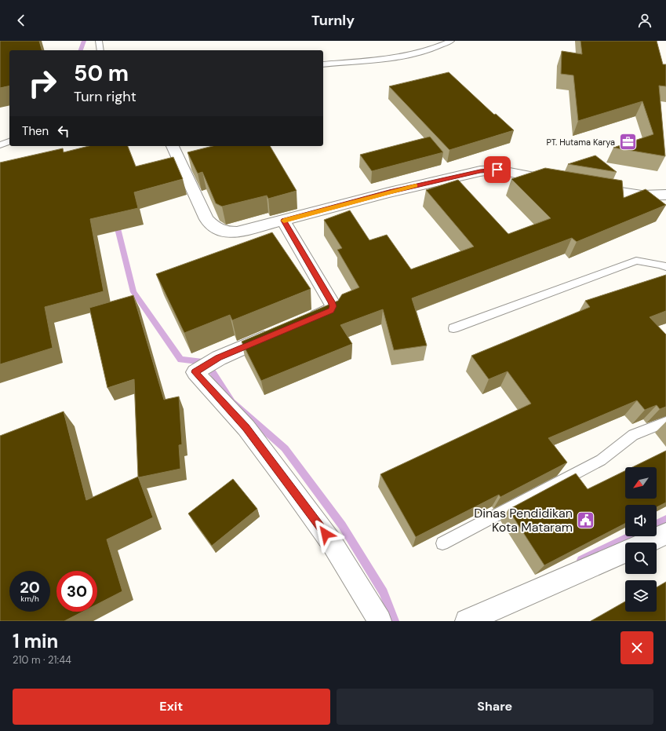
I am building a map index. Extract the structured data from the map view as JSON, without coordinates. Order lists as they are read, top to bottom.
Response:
{
  "places": {
    "office": ["PT. Hutama Karya"],
    "public building": ["Dinas Pendidikan Kota Mataram"]
  },
  "north": "bottom left",
  "page": {
    "header": "Turnly",
    "turn": ["50 m", "Turn right"],
    "then": "Then",
    "speed": "20 km/h",
    "limit": "30",
    "heading": ["1 min", "210 m · 21:44"],
    "buttons": ["Exit", "Share"]
  }
}
